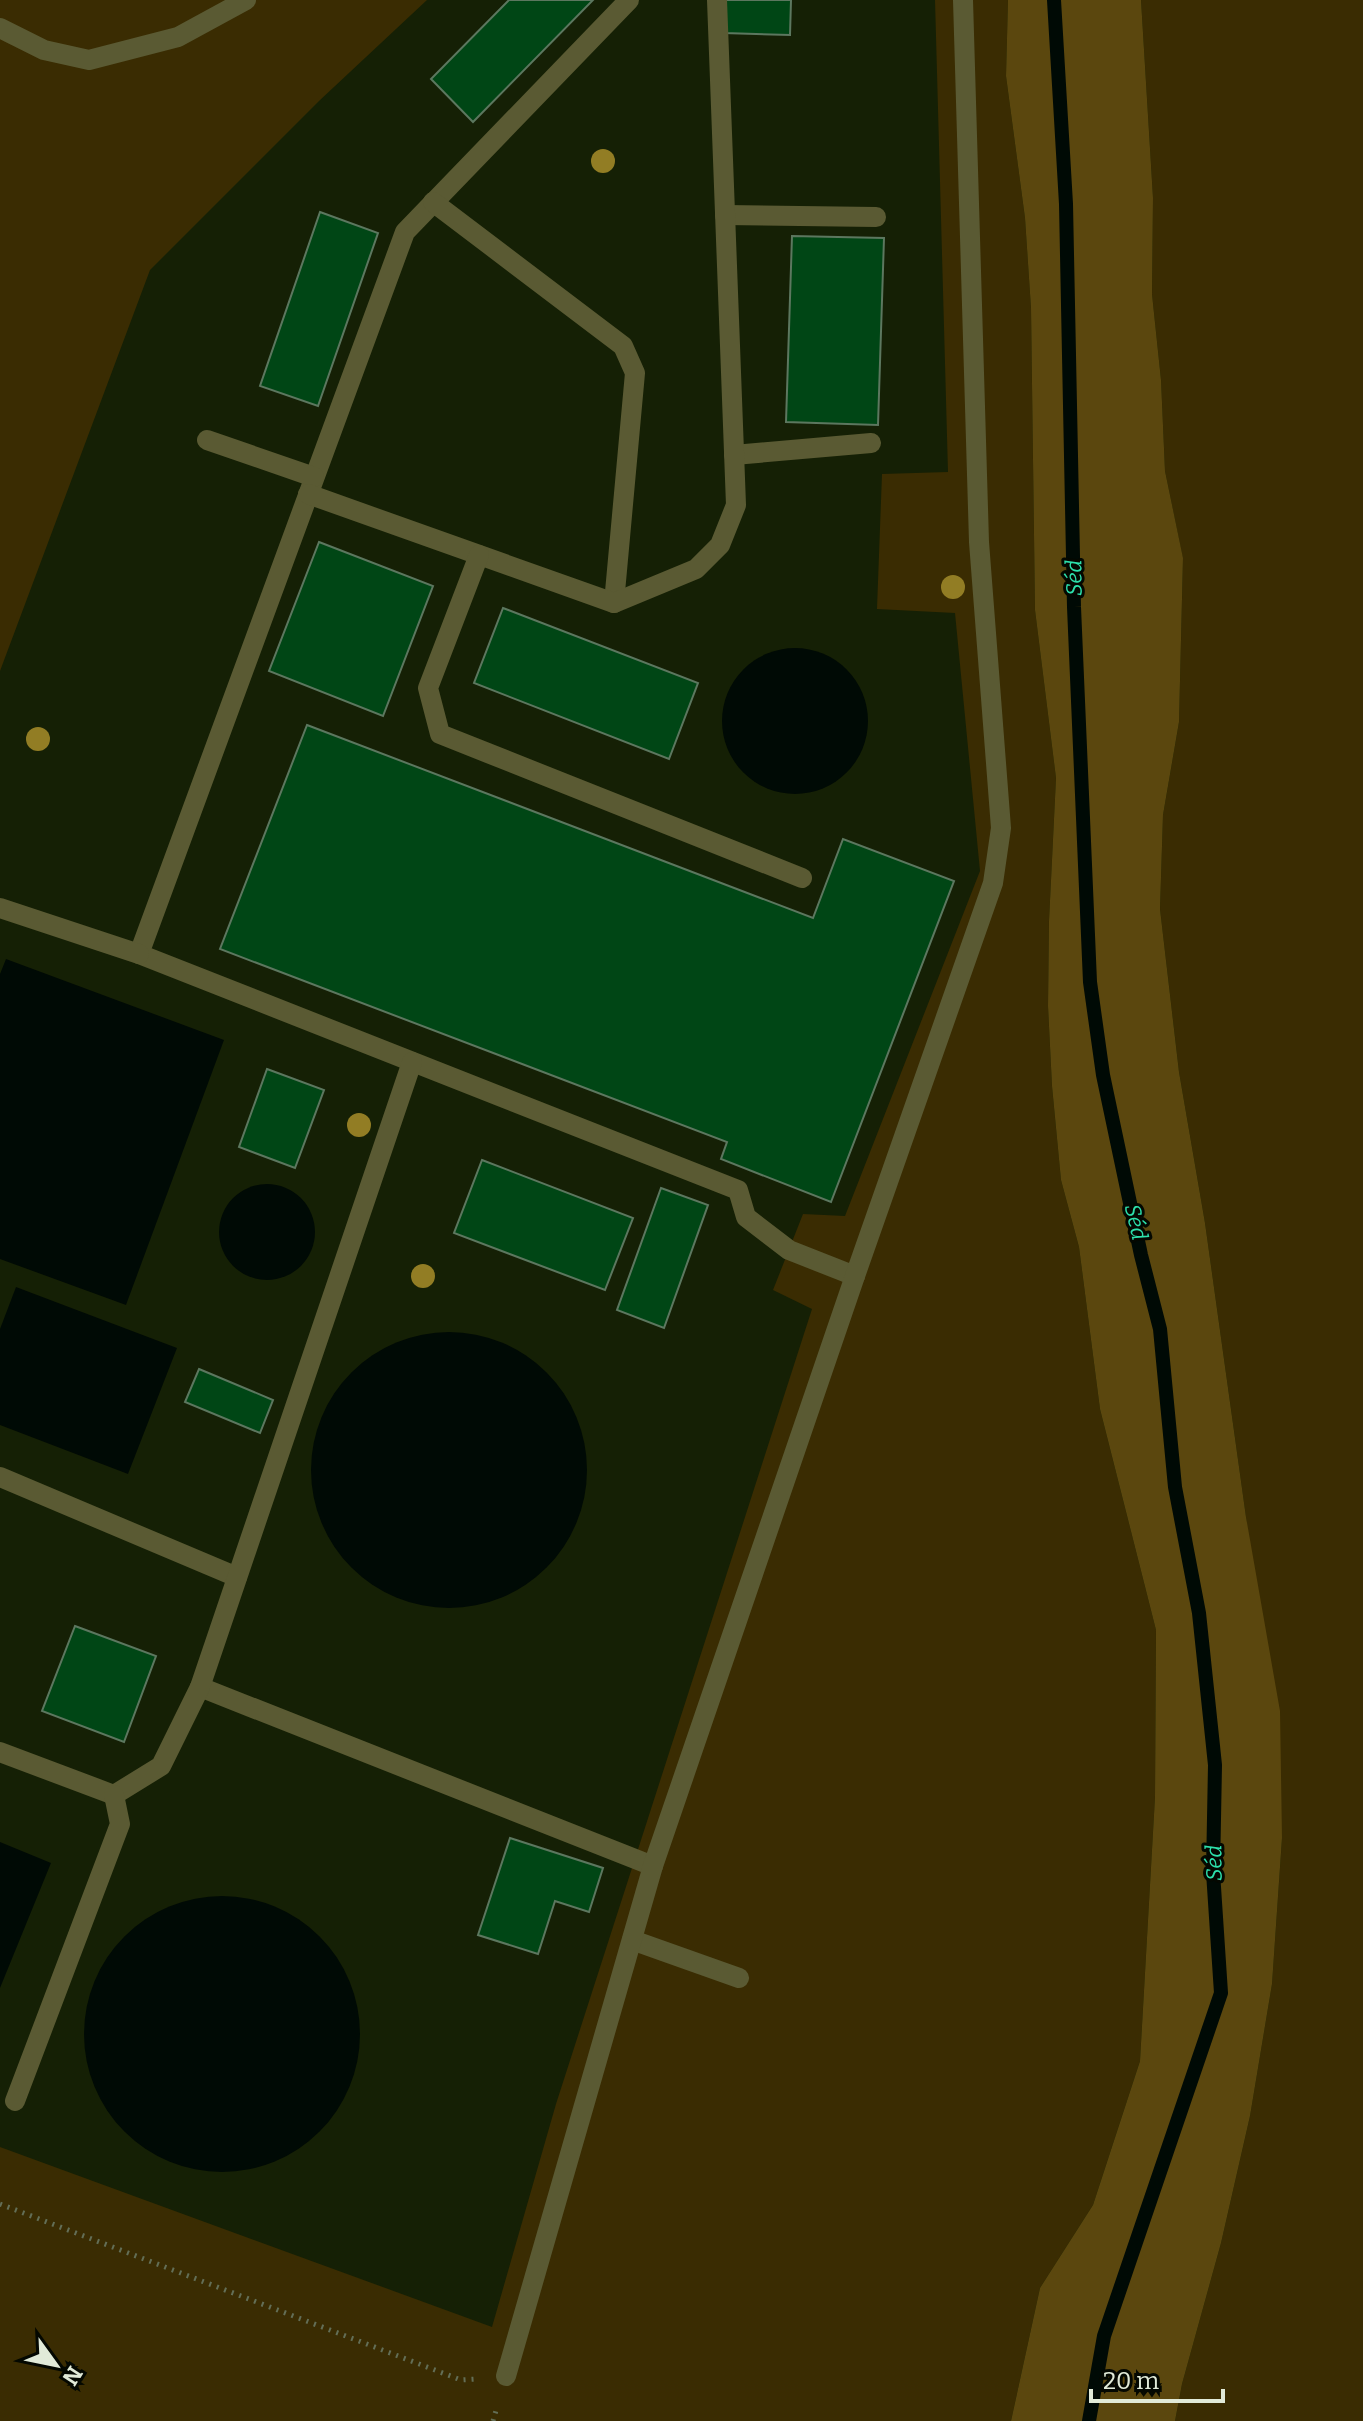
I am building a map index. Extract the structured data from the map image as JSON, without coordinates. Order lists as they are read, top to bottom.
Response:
{
  "water": ["Séd"],
  "scale_bar": "20 m",
  "north": "bottom right"
}
